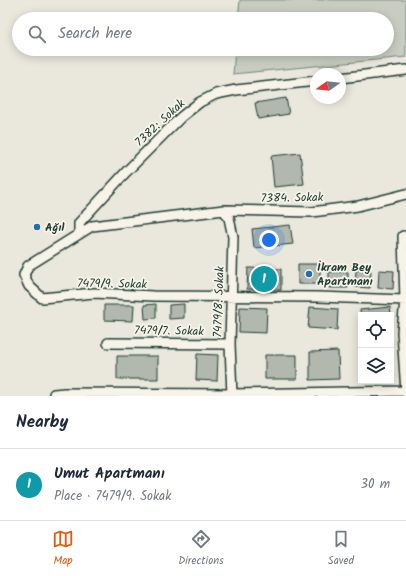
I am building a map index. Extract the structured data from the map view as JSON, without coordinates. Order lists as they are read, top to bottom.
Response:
{
  "streets": {
    "street": [
      "7382: Sokak",
      "7384. Sokak",
      "7479/9. Sokak",
      "7479/8. Sokak",
      "7479/7. Sokak"
    ]
  },
  "crossings": [
    ["7382: Sokak", "7479/9. Sokak"],
    ["7384. Sokak", "7479/9. Sokak"],
    ["7384. Sokak", "7479/8. Sokak"],
    ["7479/9. Sokak", "7479/8. Sokak"],
    ["7479/8. Sokak", "7479/7. Sokak"]
  ],
  "places": ["Ağıl", "İkram Bey Apartmanı"],
  "north": "left",
  "page": {
    "search": "Search here",
    "pins": "1",
    "heading": "Nearby",
    "list": [
      {
        "mark": "1",
        "name": "Umut Apartmanı",
        "note": "Place · 7479/9. Sokak",
        "value": "30 m"
      }
    ],
    "nav": ["Map", "Directions", "Saved"]
  }
}
